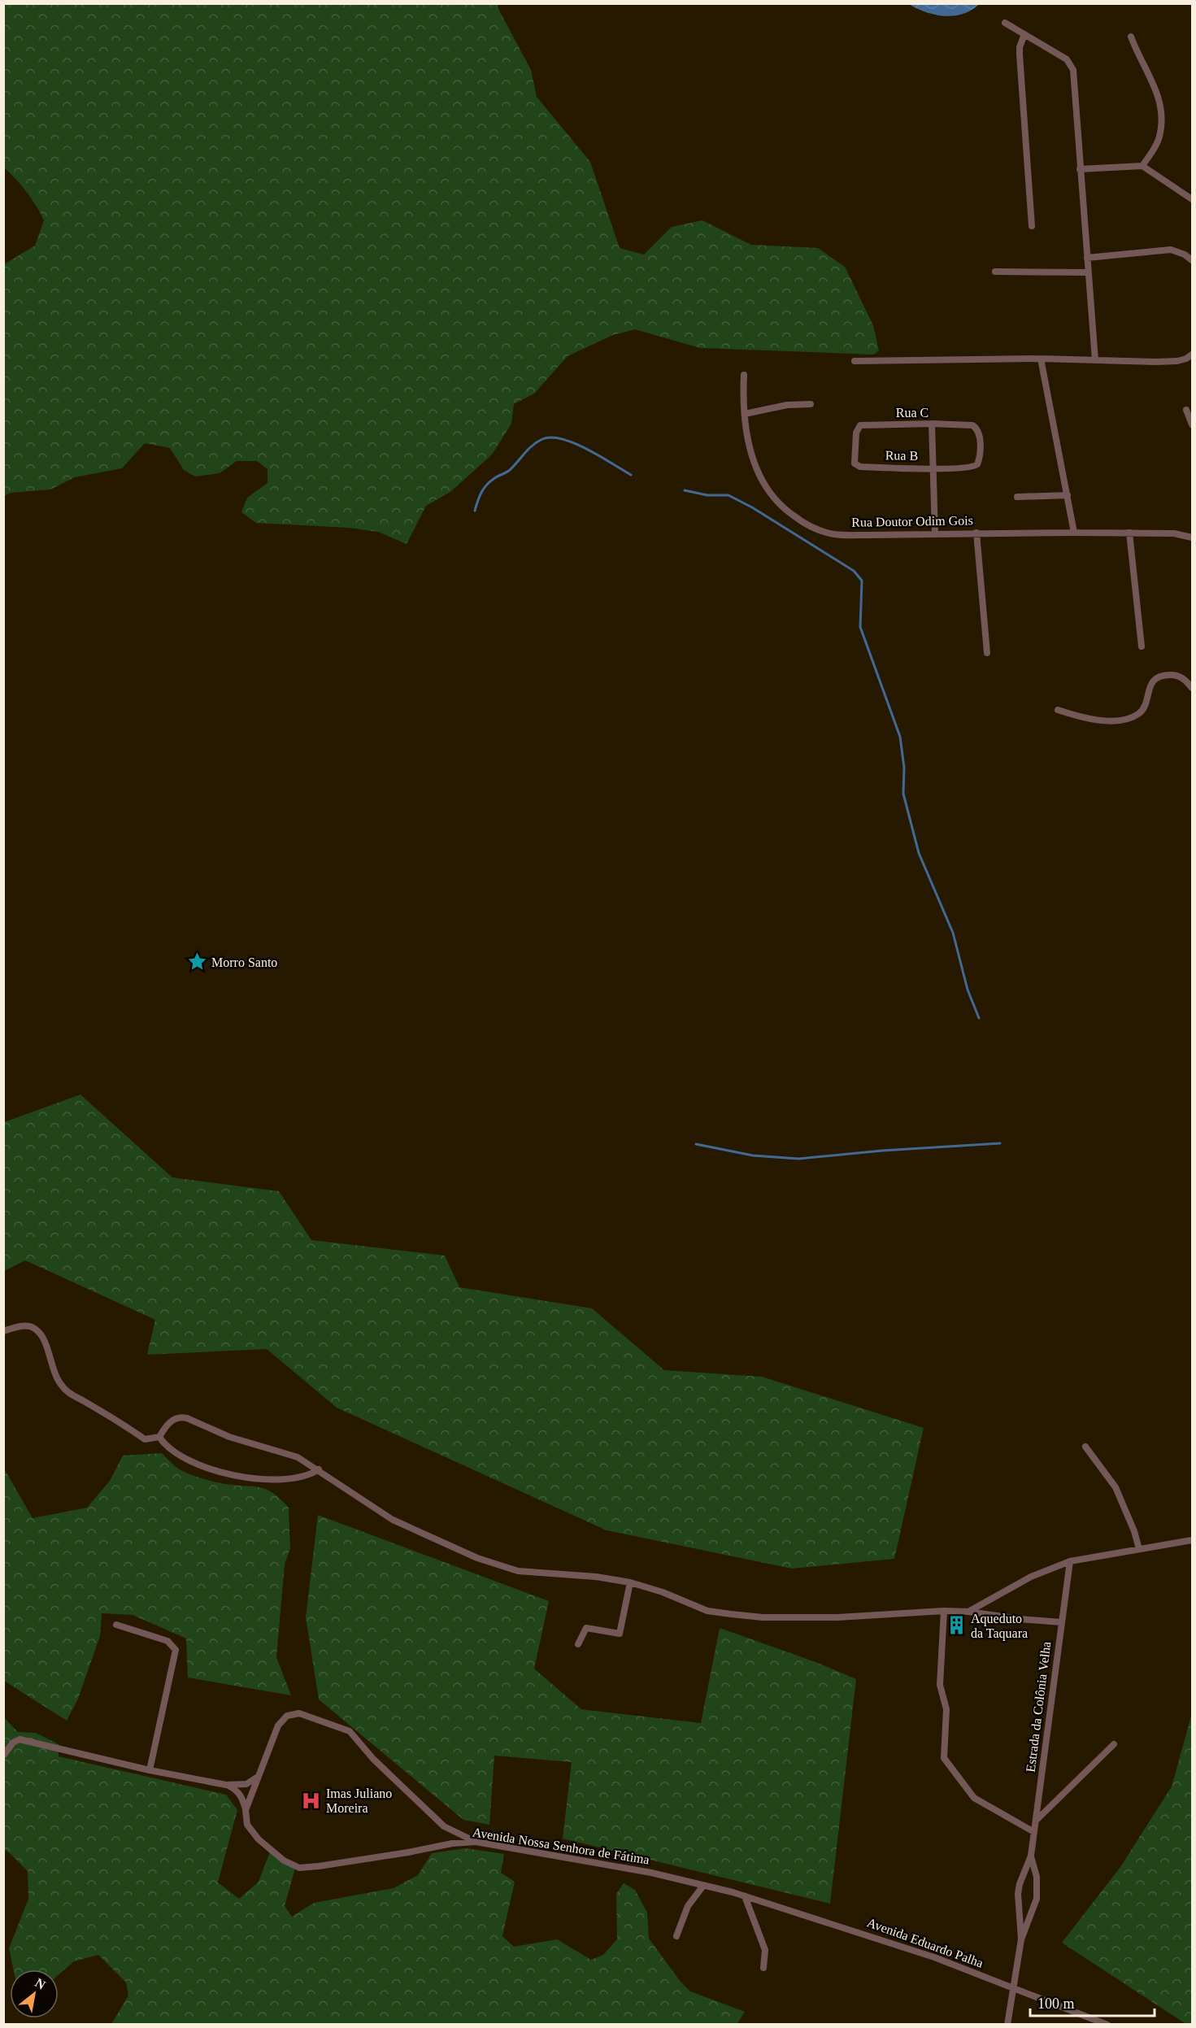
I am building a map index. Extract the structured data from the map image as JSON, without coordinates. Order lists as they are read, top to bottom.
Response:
{
  "streets": {
    "street": [
      "Rua C",
      "Rua B",
      "Rua Doutor Odim Gois",
      "Estrada da Colônia Velha",
      "Avenida Nossa Senhora de Fátima",
      "Avenida Eduardo Palha"
    ]
  },
  "crossings": [
    ["Rua C", "Rua B"],
    ["Estrada da Colônia Velha", "Avenida Eduardo Palha"],
    ["Avenida Nossa Senhora de Fátima", "Avenida Eduardo Palha"]
  ],
  "places": {
    "place": ["Morro Santo"],
    "building": ["Aqueduto da Taquara"],
    "hospital": ["Imas Juliano Moreira"]
  },
  "scale_bar": "100 m",
  "north": "top right"
}
